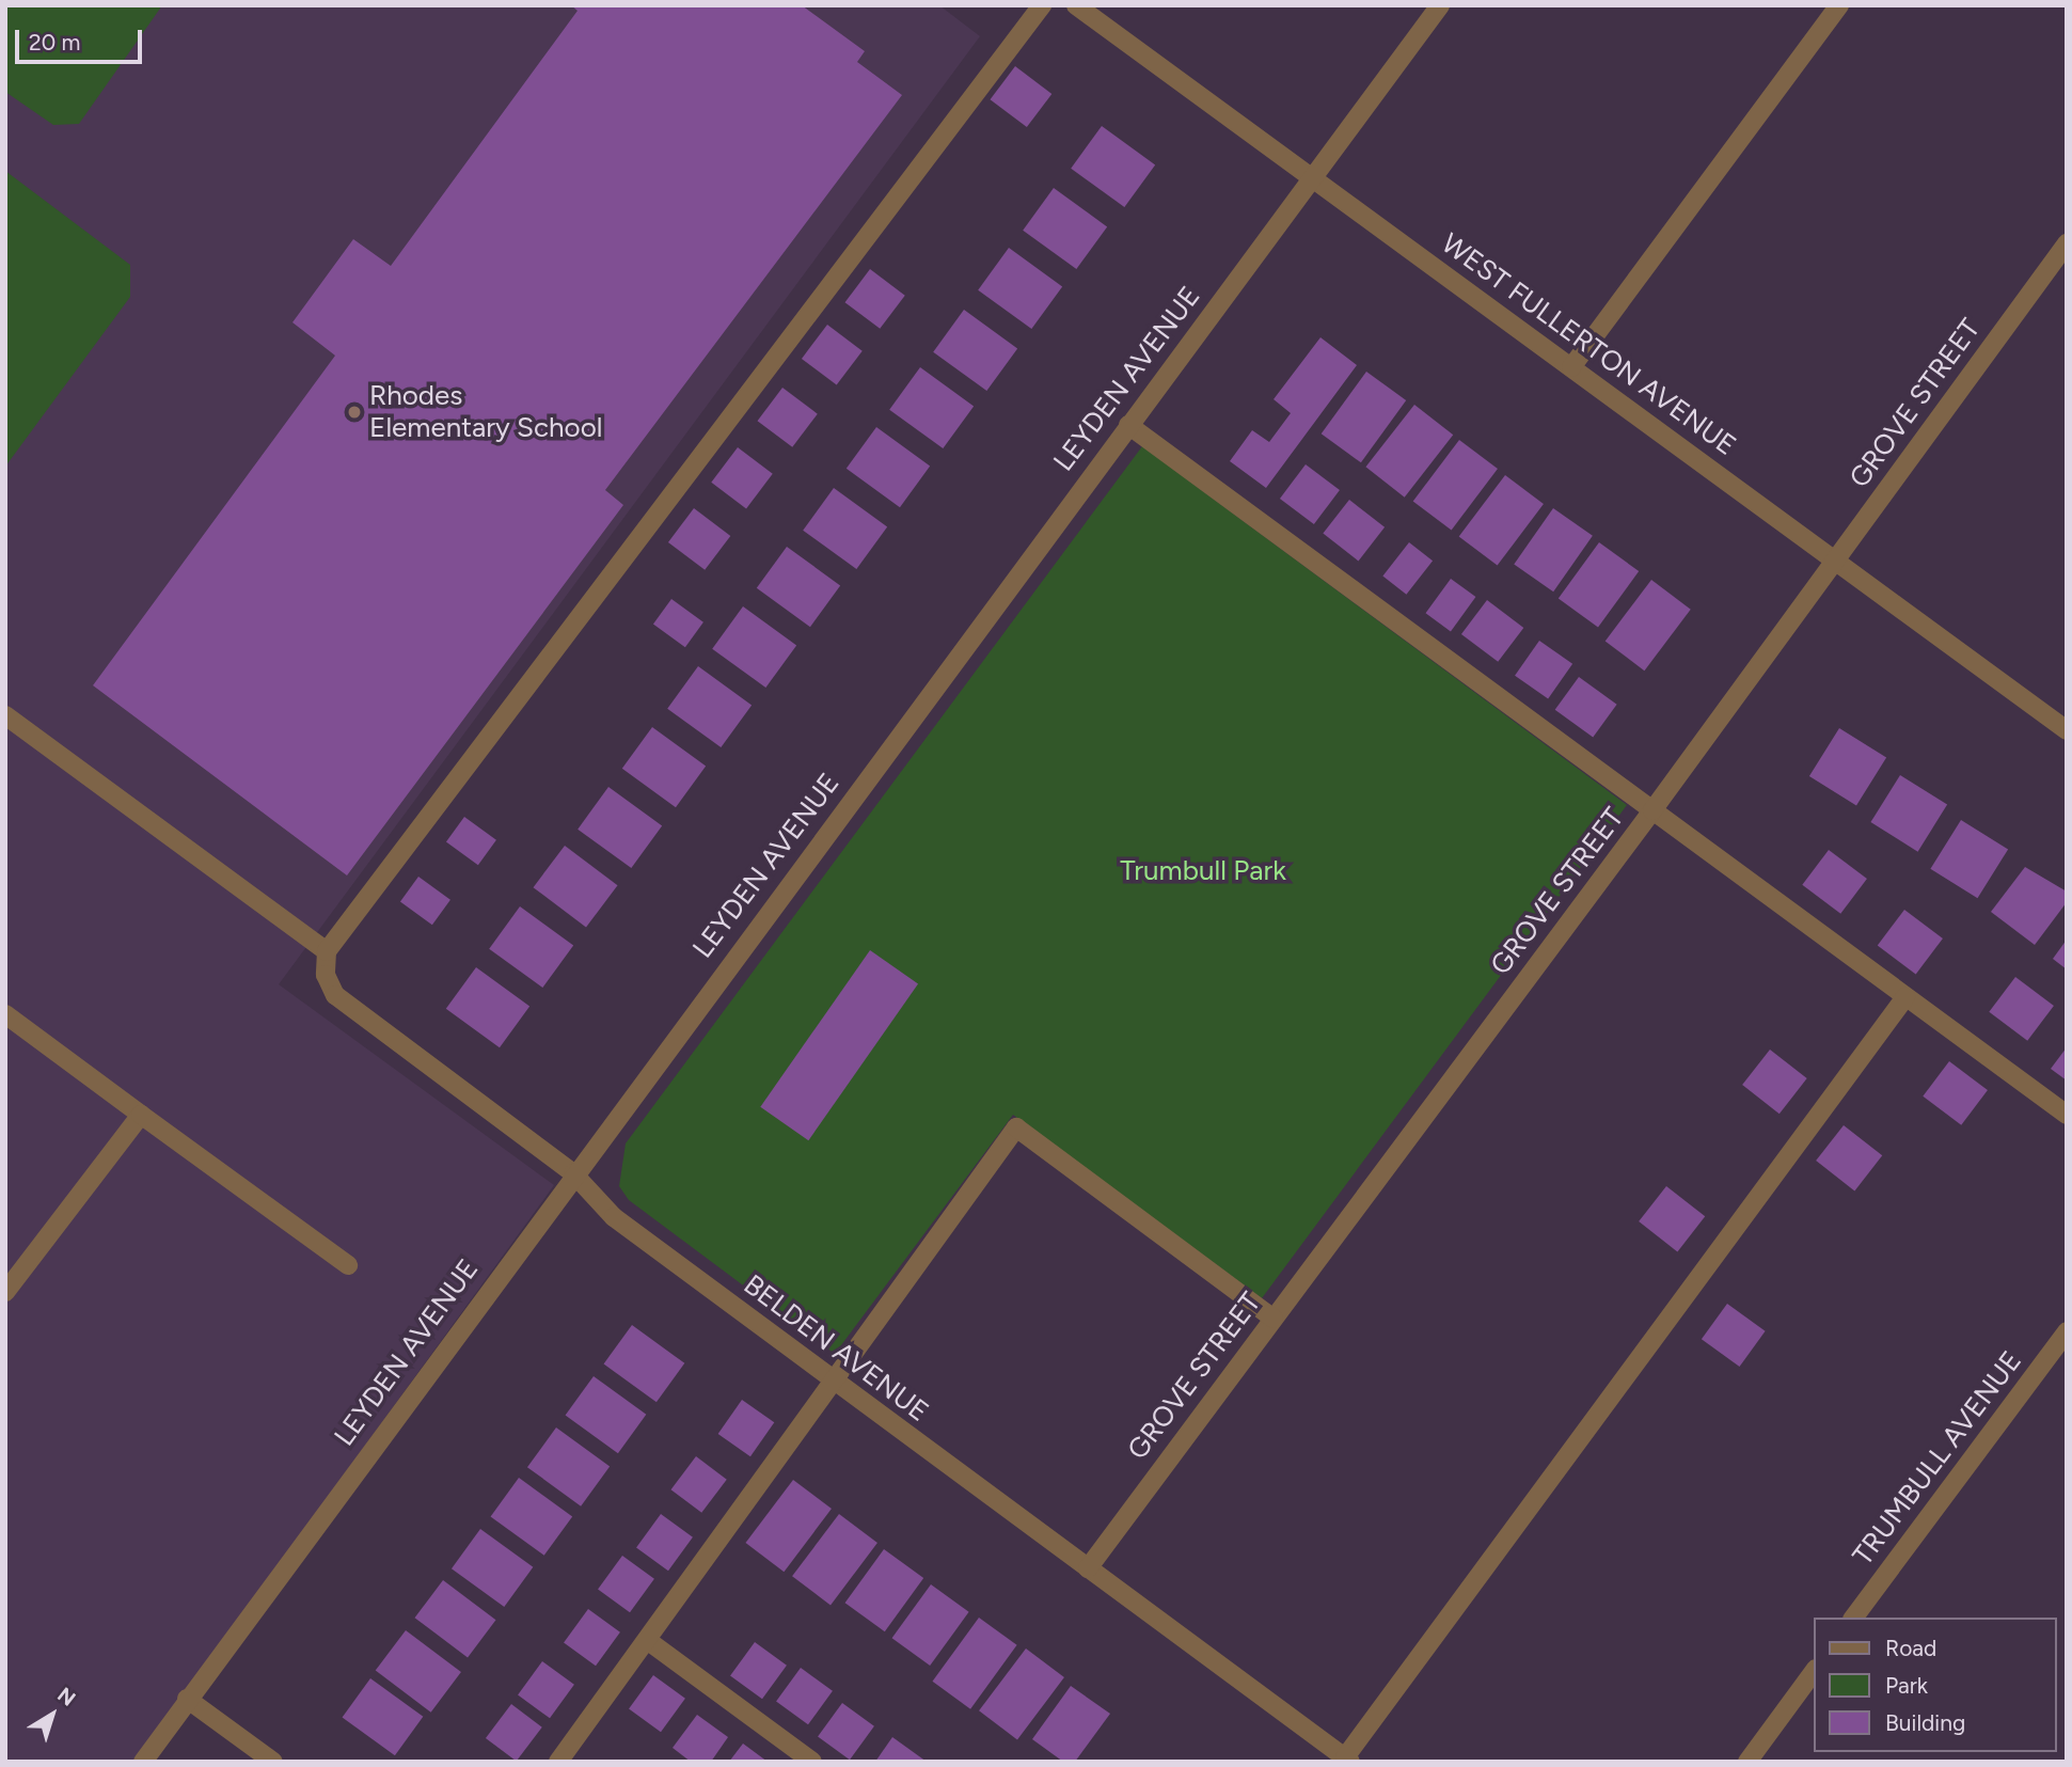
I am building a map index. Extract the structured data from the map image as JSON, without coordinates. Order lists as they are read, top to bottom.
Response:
{
  "streets": {
    "street": [
      "WEST FULLERTON AVENUE",
      "LEYDEN AVENUE",
      "GROVE STREET",
      "BELDEN AVENUE",
      "TRUMBULL AVENUE"
    ]
  },
  "crossings": [
    ["WEST FULLERTON AVENUE", "LEYDEN AVENUE"],
    ["WEST FULLERTON AVENUE", "GROVE STREET"],
    ["LEYDEN AVENUE", "BELDEN AVENUE"],
    ["GROVE STREET", "BELDEN AVENUE"]
  ],
  "parks": ["Trumbull Park"],
  "places": ["Rhodes Elementary School"],
  "legend": ["Road", "Park", "Building"],
  "scale_bar": "20 m",
  "north": "top right"
}
